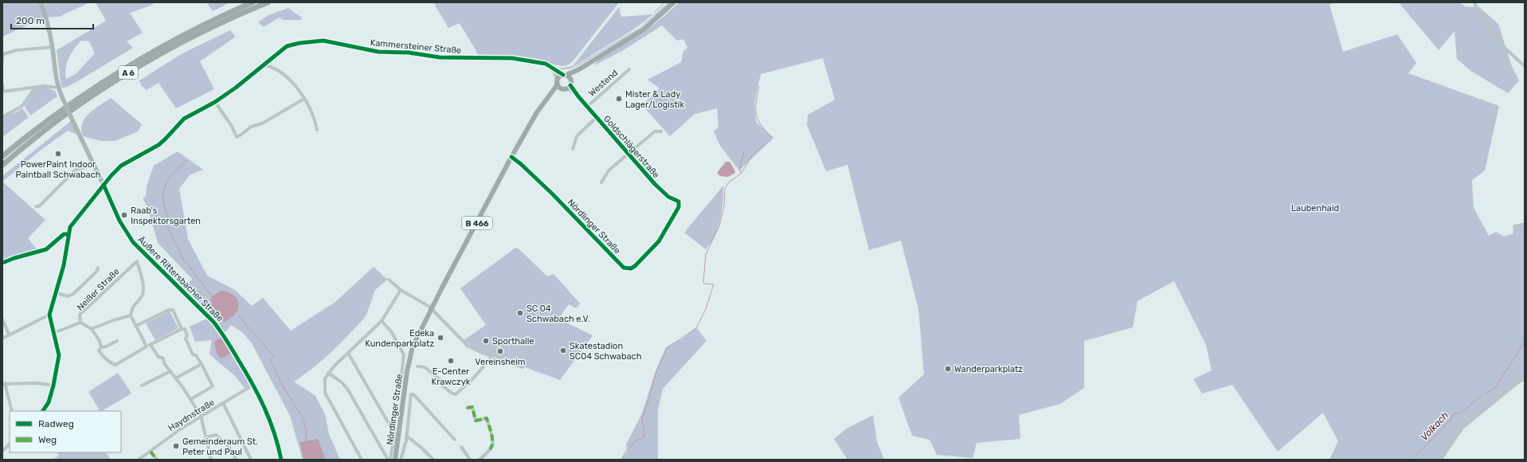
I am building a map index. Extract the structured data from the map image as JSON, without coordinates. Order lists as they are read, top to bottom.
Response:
{
  "streets": {
    "highway": ["A 6"],
    "main road": ["B 466", "Nördlinger Straße", "Äußere Rittersbacher Straße"],
    "street": [
      "Kammersteiner Straße",
      "Westend",
      "Goldschlägerstraße",
      "Neißer Straße",
      "Haydnstraße"
    ]
  },
  "crossings": [
    ["Kammersteiner Straße", "B 466"],
    ["Kammersteiner Straße", "Äußere Rittersbacher Straße"],
    ["Westend", "Goldschlägerstraße"],
    ["Goldschlägerstraße", "B 466"],
    ["Goldschlägerstraße", "Nördlinger Straße"],
    ["B 466", "Nördlinger Straße"],
    ["Äußere Rittersbacher Straße", "Haydnstraße"]
  ],
  "water": ["Volkach"],
  "parks": ["Laubenhaid"],
  "places": [
    "Mister & Lady Lager/Logistik",
    "PowerPaint Indoor Paintball Schwabach",
    "Raab's Inspektorsgarten",
    "SC 04 Schwabach e.V.",
    "Edeka Kundenparkplatz",
    "Sporthalle",
    "Skatestadion SC04 Schwabach",
    "Vereinsheim",
    "E-Center Krawczyk",
    "Wanderparkplatz",
    "Gemeinderaum St. Peter und Paul"
  ],
  "legend": ["Radweg", "Weg"],
  "scale_bar": "200 m"
}
